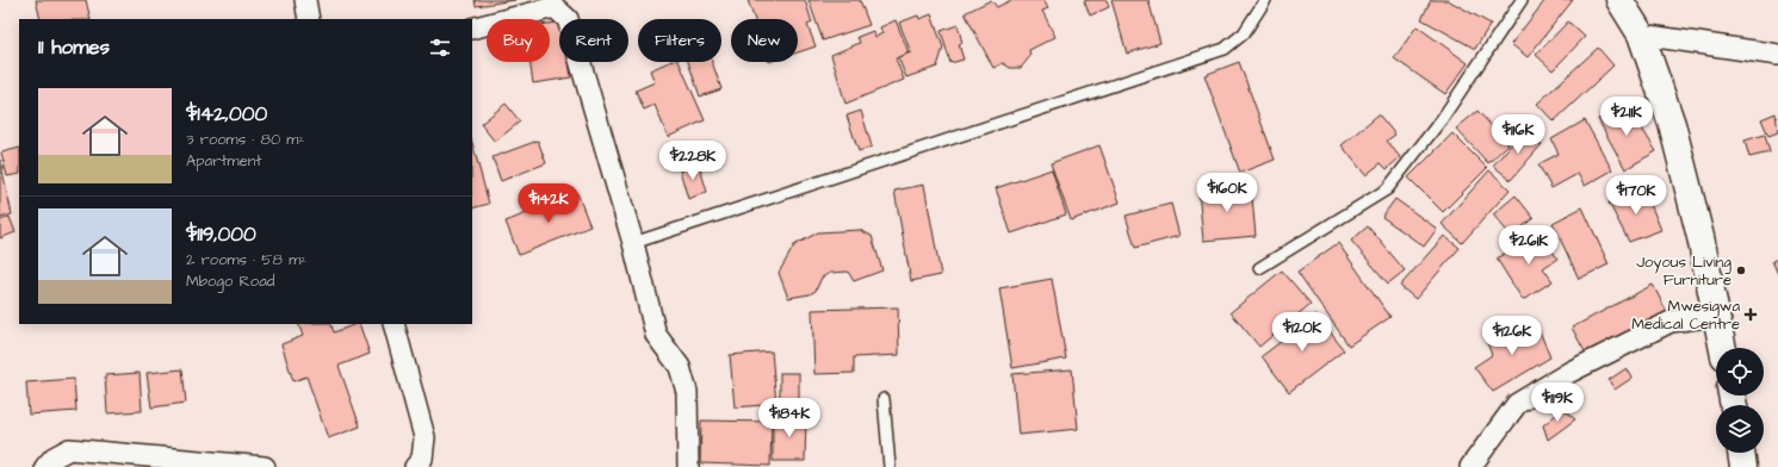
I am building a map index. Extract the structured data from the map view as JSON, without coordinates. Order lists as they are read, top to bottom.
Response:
{
  "places": {
    "other": ["Joyous Living Furniture"],
    "health": ["Mwesigwa Medical Centre"]
  },
  "page": {
    "chip": [
      "Buy",
      "Rent",
      "Filters",
      "New"
    ],
    "heading": "11 homes",
    "list": [
      {
        "name": "$142,000",
        "note": "3 rooms · 80 m² · Apartment"
      },
      {
        "name": "$119,000",
        "note": "2 rooms · 58 m² · Mbogo Road"
      }
    ],
    "price": [
      "$211K",
      "$116K",
      "$228K",
      "$160K",
      "$170K",
      "$142K",
      "$261K",
      "$120K",
      "$126K",
      "$119K",
      "$184K"
    ]
  }
}
